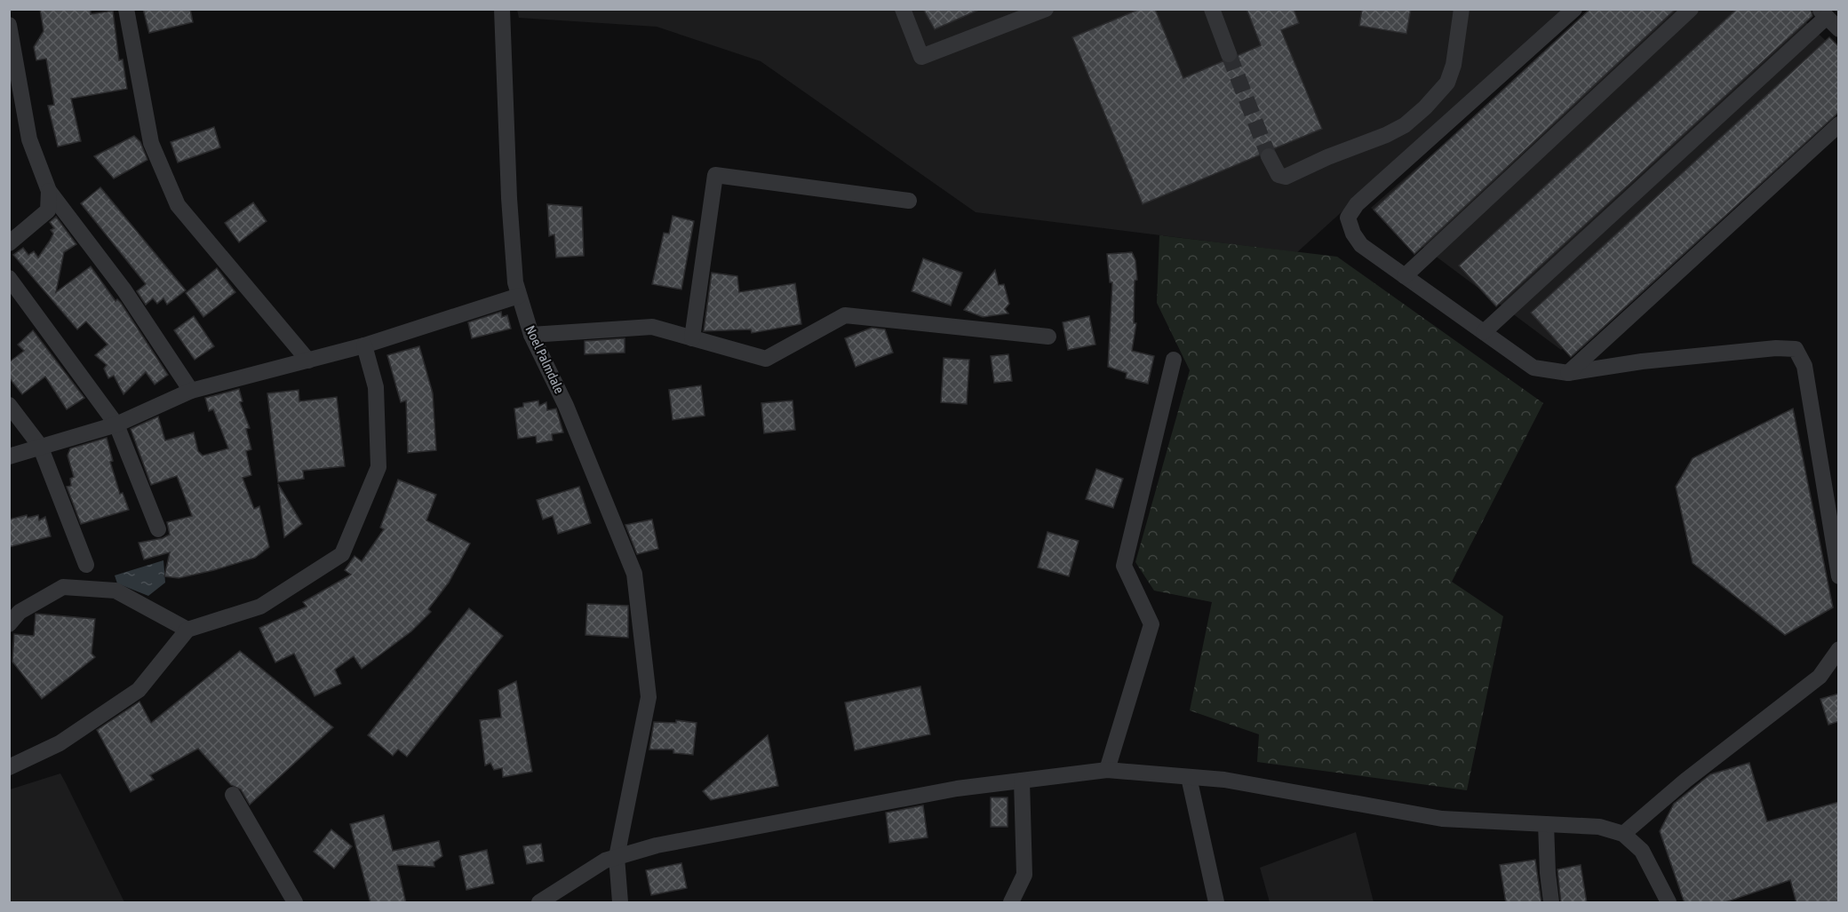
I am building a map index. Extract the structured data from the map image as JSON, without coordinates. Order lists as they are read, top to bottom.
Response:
{
  "streets": {
    "street": ["Noel Palmdale"]
  }
}
